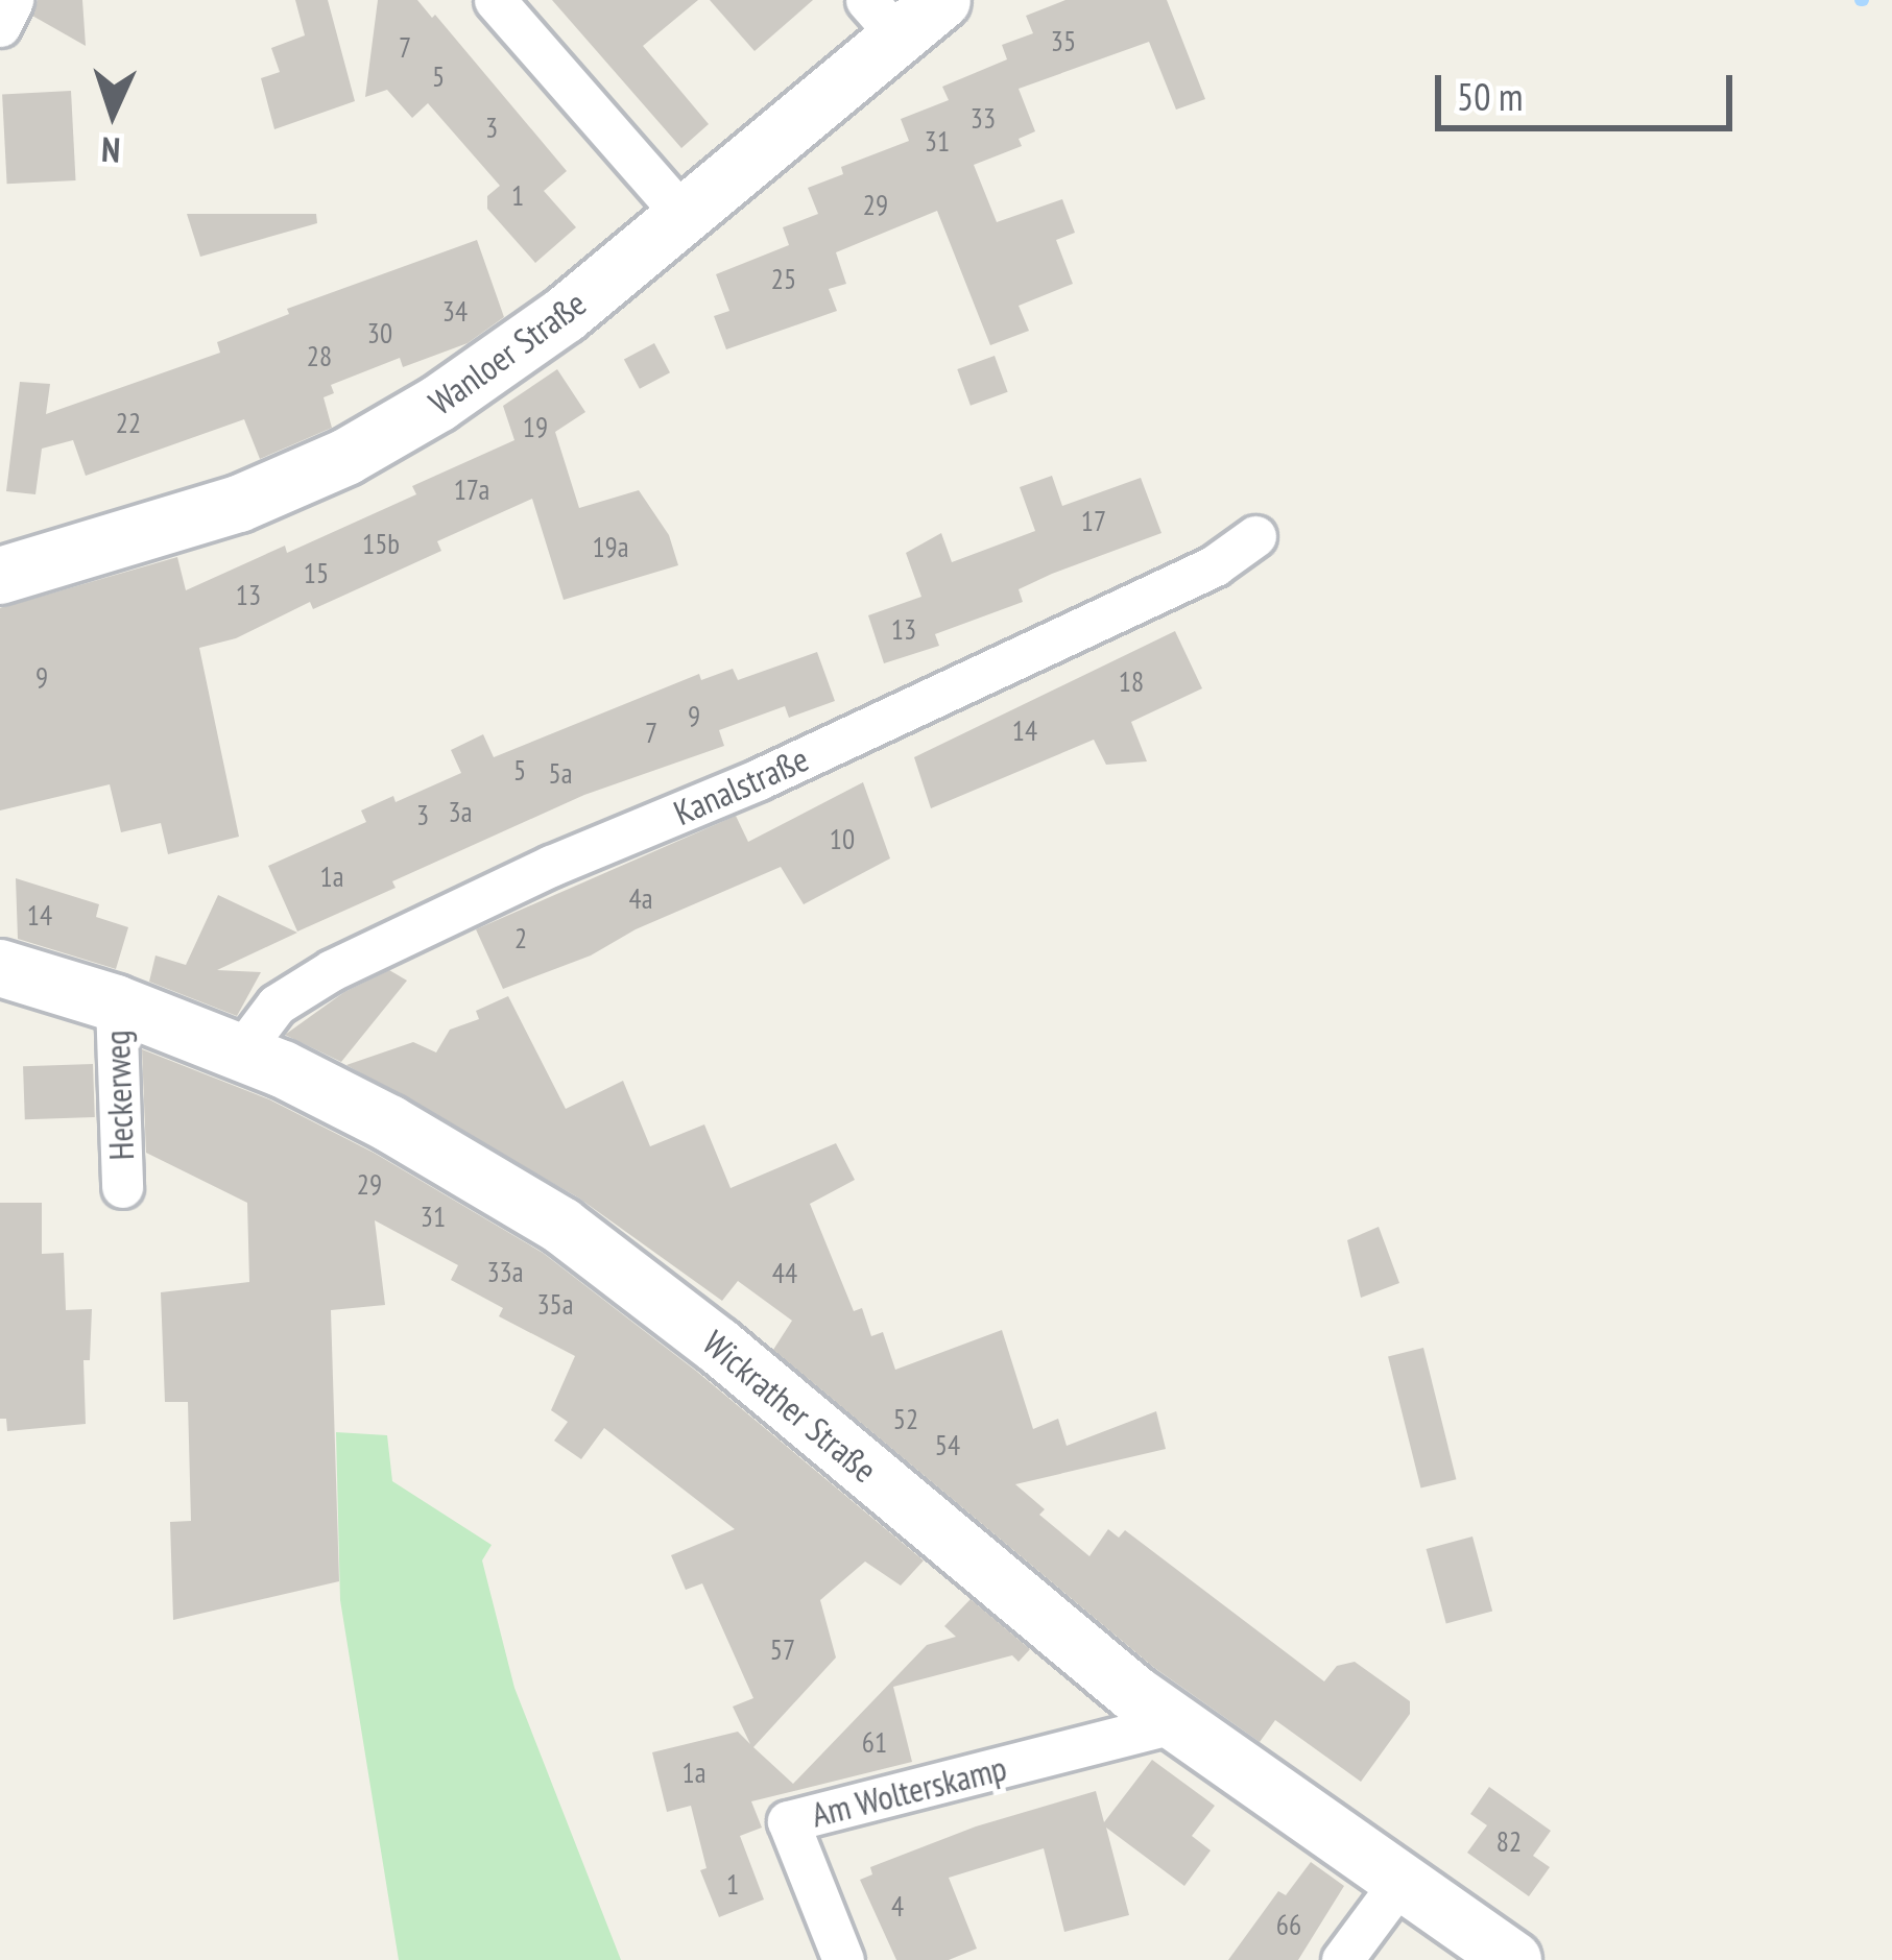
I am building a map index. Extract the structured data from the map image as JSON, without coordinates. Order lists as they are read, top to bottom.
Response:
{
  "streets": {
    "street": [
      "Wanloer Straße",
      "Kanalstraße",
      "Heckerweg",
      "Wickrather Straße",
      "Am Wolterskamp"
    ]
  },
  "crossings": [
    ["Kanalstraße", "Wickrather Straße"],
    ["Heckerweg", "Wickrather Straße"],
    ["Wickrather Straße", "Am Wolterskamp"]
  ],
  "house_numbers": [
    "35",
    "7",
    "5",
    "33",
    "3",
    "31",
    "1",
    "29",
    "25",
    "34",
    "30",
    "28",
    "22",
    "19",
    "17a",
    "17",
    "15b",
    "19a",
    "15",
    "13",
    "13",
    "9",
    "18",
    "9",
    "14",
    "7",
    "5",
    "5a",
    "3a",
    "3",
    "10",
    "1a",
    "4a",
    "14",
    "2",
    "29",
    "31",
    "33a",
    "44",
    "35a",
    "52",
    "54",
    "57",
    "61",
    "1a",
    "82",
    "1",
    "4",
    "66"
  ],
  "scale_bar": "50 m",
  "north": "bottom"
}
